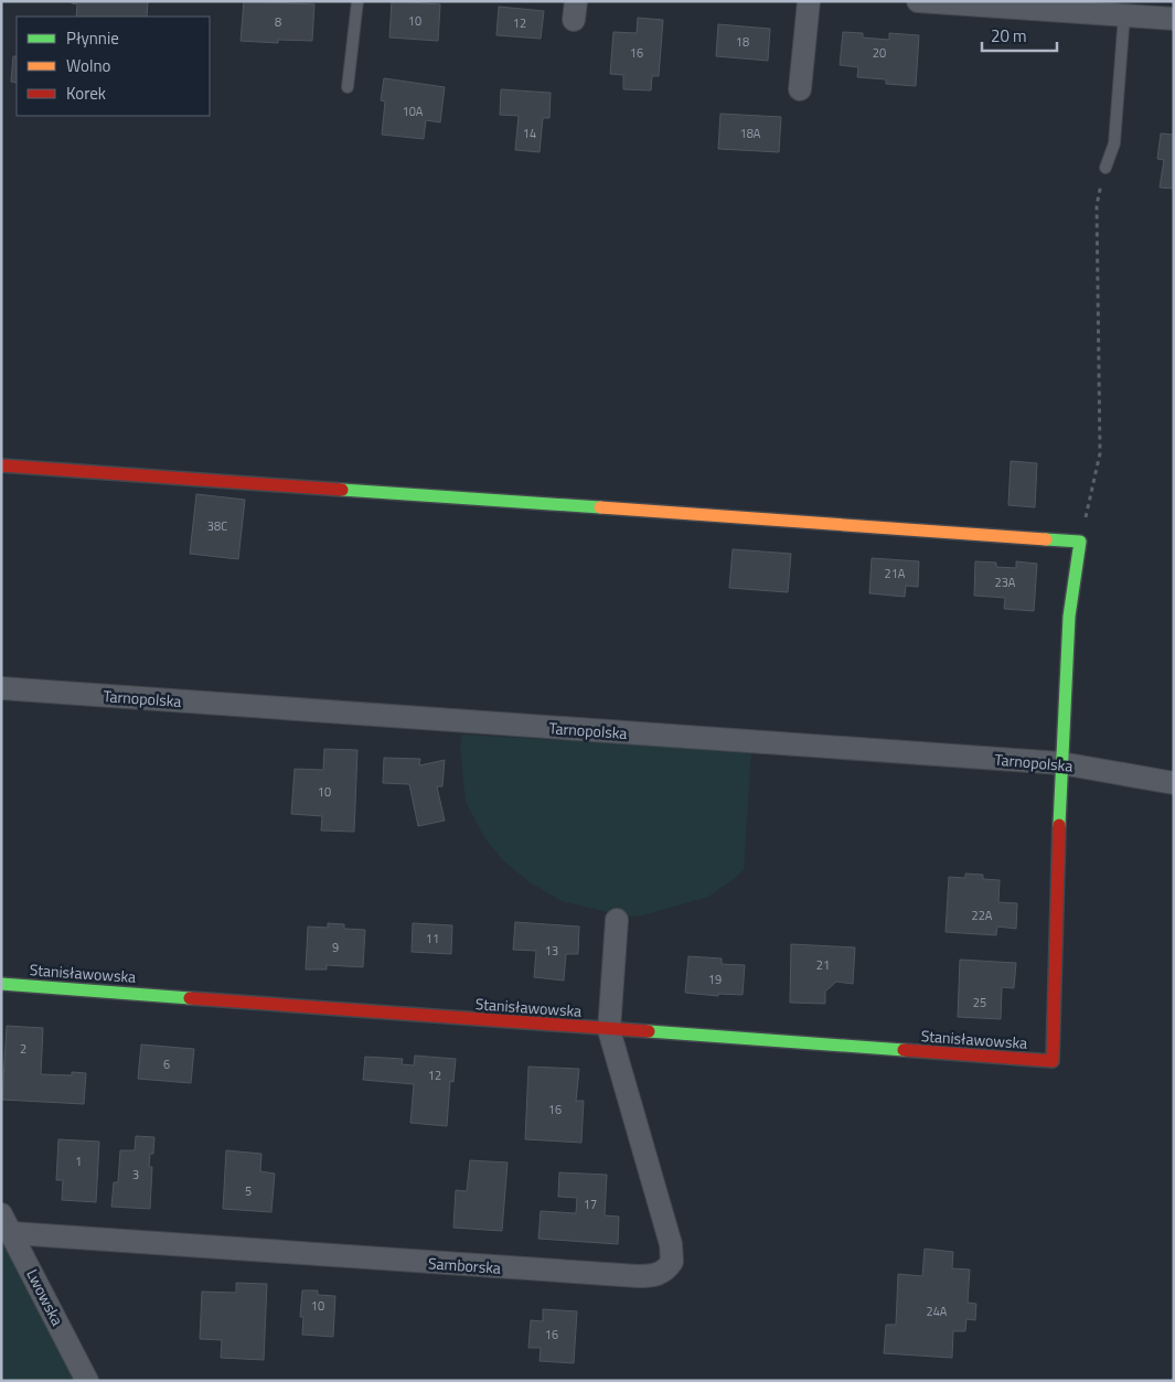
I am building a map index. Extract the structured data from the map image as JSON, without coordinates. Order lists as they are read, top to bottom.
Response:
{
  "streets": {
    "street": [
      "Tarnopolska",
      "Stanisławowska",
      "Samborska",
      "Lwowska"
    ]
  },
  "crossings": [
    ["Tarnopolska", "Stanisławowska"],
    ["Stanisławowska", "Samborska"],
    ["Samborska", "Lwowska"]
  ],
  "house_numbers": [
    "10",
    "8",
    "12",
    "18",
    "16",
    "20",
    "10A",
    "14",
    "18A",
    "38C",
    "21A",
    "23A",
    "10",
    "22A",
    "11",
    "9",
    "13",
    "21",
    "19",
    "25",
    "2",
    "6",
    "12",
    "16",
    "1",
    "3",
    "5",
    "17",
    "10",
    "24A",
    "16"
  ],
  "legend": ["Płynnie", "Wolno", "Korek"],
  "scale_bar": "20 m"
}
